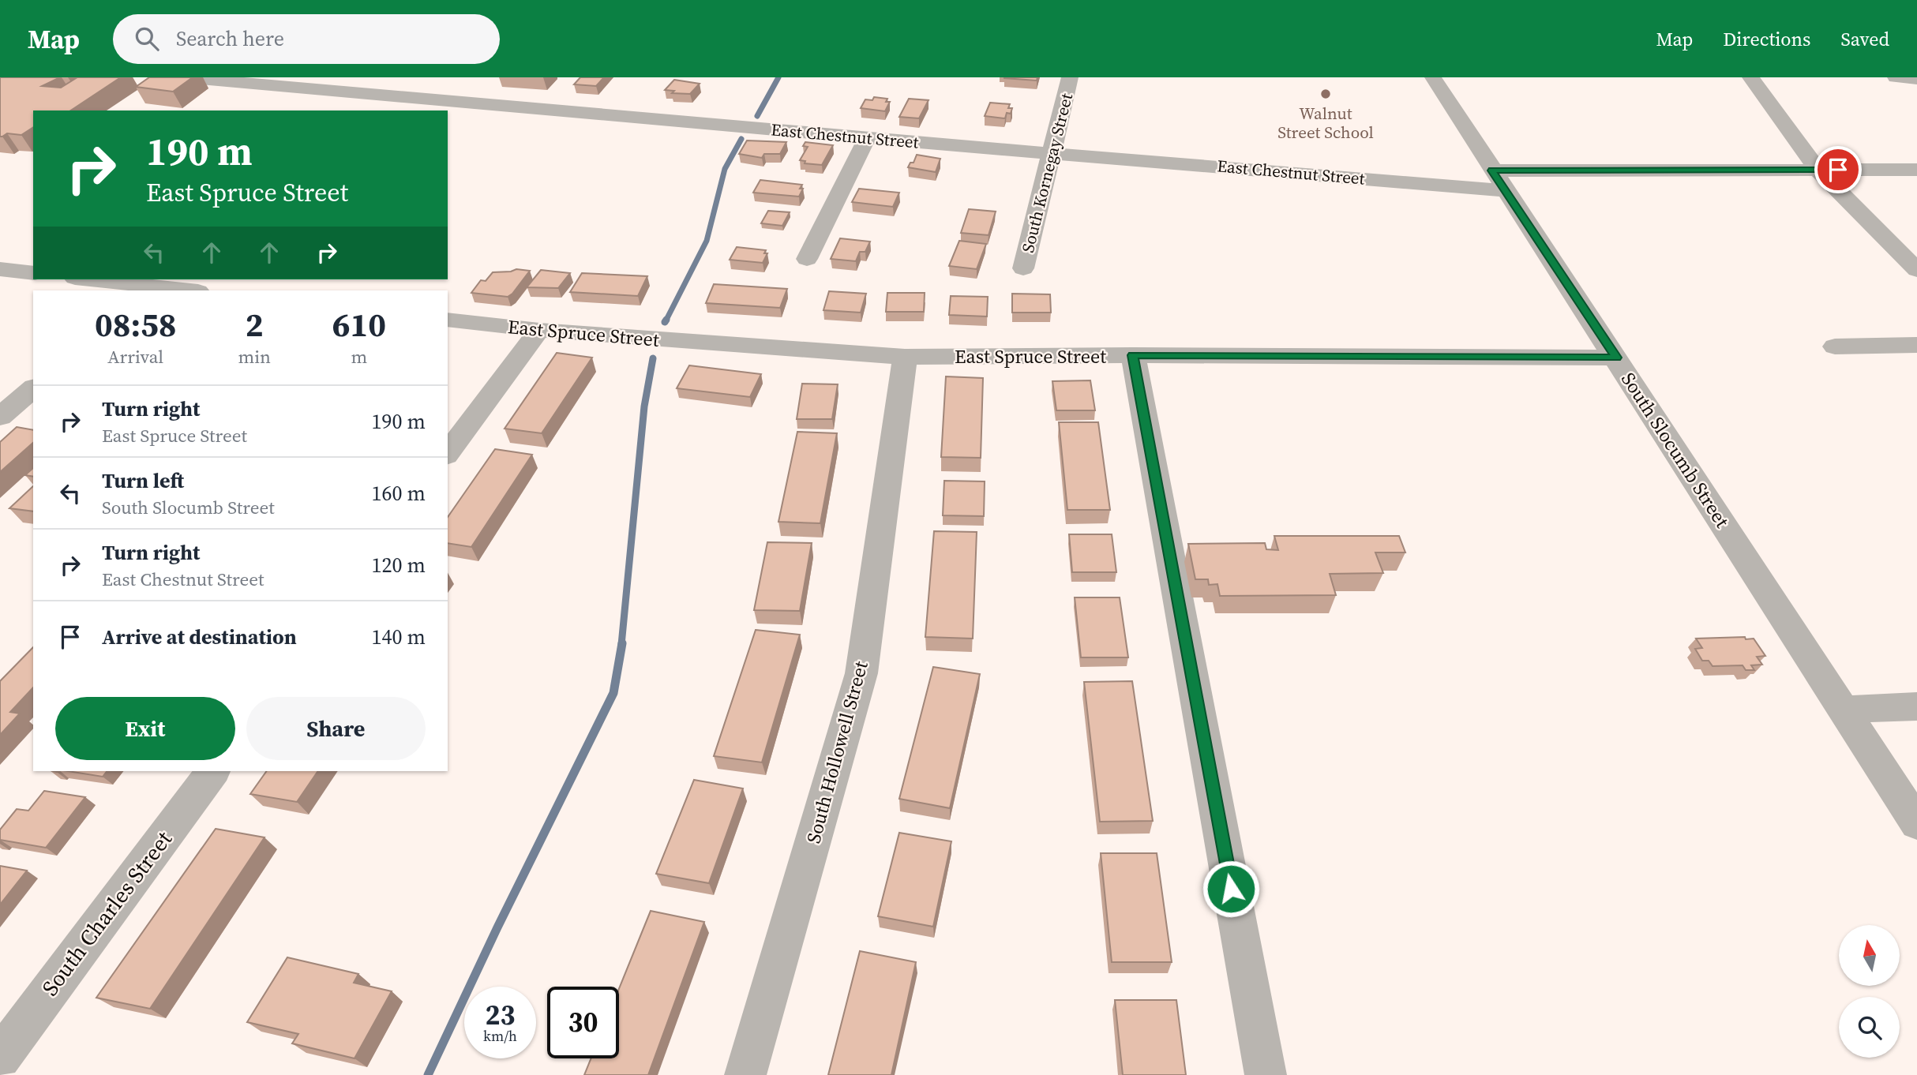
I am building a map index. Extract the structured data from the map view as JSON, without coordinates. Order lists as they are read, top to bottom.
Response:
{
  "streets": {
    "street": [
      "East Chestnut Street",
      "South Kornegay Street",
      "East Spruce Street",
      "South Slocumb Street",
      "South Hollowell Street",
      "South Charles Street"
    ]
  },
  "crossings": [
    ["East Chestnut Street", "South Kornegay Street"],
    ["East Chestnut Street", "South Slocumb Street"],
    ["East Spruce Street", "South Slocumb Street"],
    ["East Spruce Street", "South Hollowell Street"]
  ],
  "places": ["Walnut Street School"],
  "north": "top",
  "page": {
    "header": "Map",
    "search": "Search here",
    "nav": ["Map", "Directions", "Saved"],
    "turn": ["190 m", "East Spruce Street"],
    "eta": [
      "08:58",
      "Arrival",
      "2",
      "min",
      "610",
      "m"
    ],
    "list": [
      {
        "name": "Turn right",
        "note": "East Spruce Street",
        "value": "190 m"
      },
      {
        "name": "Turn left",
        "note": "South Slocumb Street",
        "value": "160 m"
      },
      {
        "name": "Turn right",
        "note": "East Chestnut Street",
        "value": "120 m"
      },
      {
        "name": "Arrive at destination",
        "value": "140 m"
      }
    ],
    "buttons": ["Exit", "Share"],
    "speed": "23 km/h",
    "limit": "30"
  }
}
